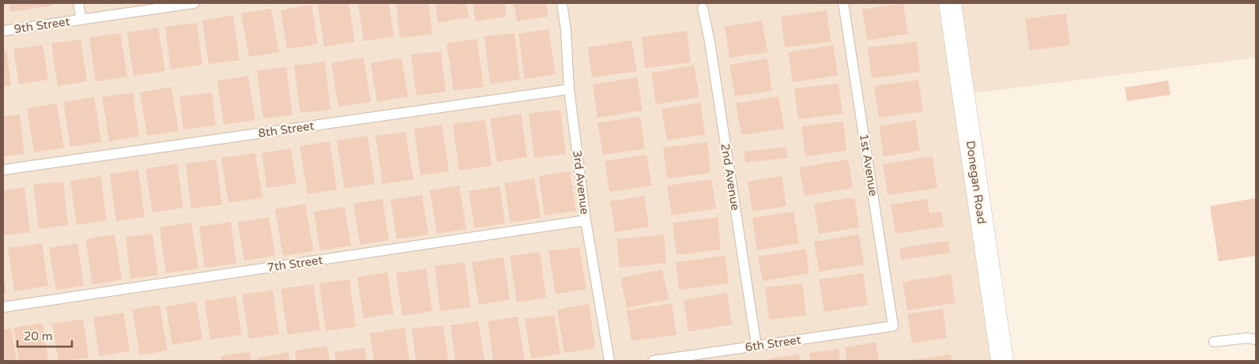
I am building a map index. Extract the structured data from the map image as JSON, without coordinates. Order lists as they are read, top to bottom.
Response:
{
  "streets": {
    "street": ["Donegan Road"],
    "lane": [
      "9th Street",
      "8th Street",
      "1st Avenue",
      "2nd Avenue",
      "3rd Avenue",
      "7th Street",
      "6th Street"
    ]
  },
  "crossings": [
    ["8th Street", "3rd Avenue"],
    ["1st Avenue", "6th Street"],
    ["2nd Avenue", "6th Street"],
    ["3rd Avenue", "7th Street"]
  ],
  "scale_bar": "20 m"
}
